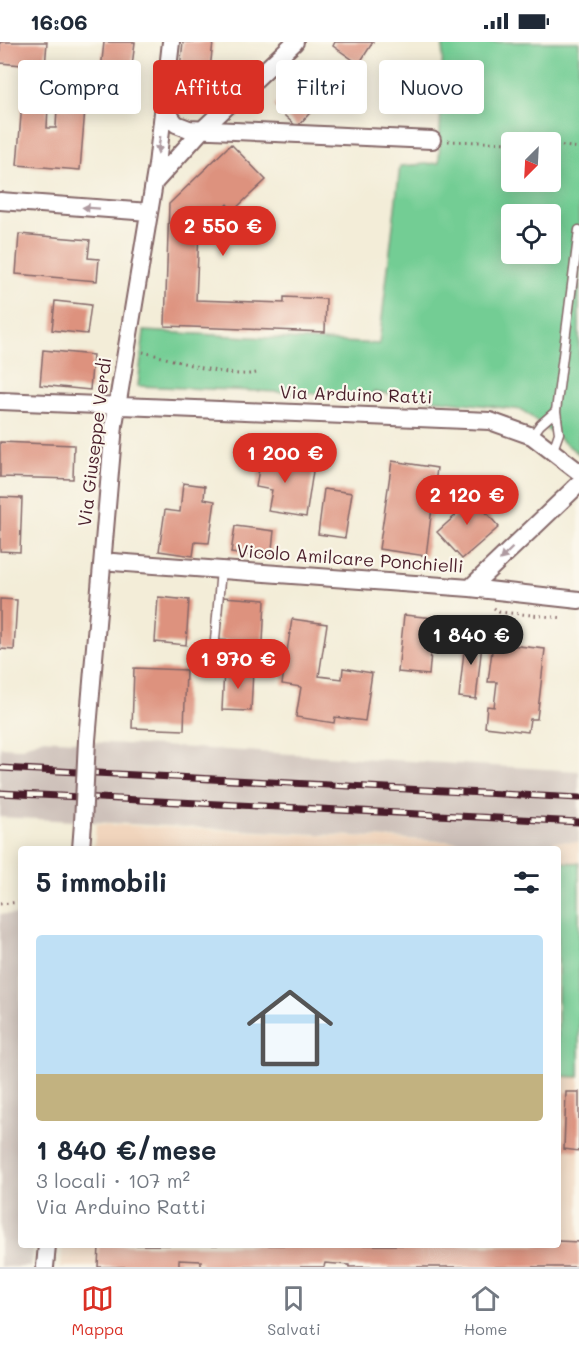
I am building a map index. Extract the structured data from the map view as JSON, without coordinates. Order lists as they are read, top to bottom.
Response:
{
  "streets": {
    "street": ["Via Arduino Ratti", "Via Giuseppe Verdi", "Vicolo Amilcare Ponchielli"]
  },
  "crossings": [
    ["Via Arduino Ratti", "Via Giuseppe Verdi"]
  ],
  "north": "bottom left",
  "page": {
    "status": "16:06",
    "chip": [
      "Compra",
      "Affitta",
      "Filtri",
      "Nuovo"
    ],
    "price": [
      "2 550 €",
      "1 200 €",
      "2 120 €",
      "1 840 €",
      "1 970 €"
    ],
    "heading": "5 immobili",
    "list": [
      {
        "name": "1 840 €/mese",
        "note": "3 locali · 107 m² · Via Arduino Ratti"
      }
    ],
    "tabs": ["Mappa", "Salvati", "Home"]
  }
}
